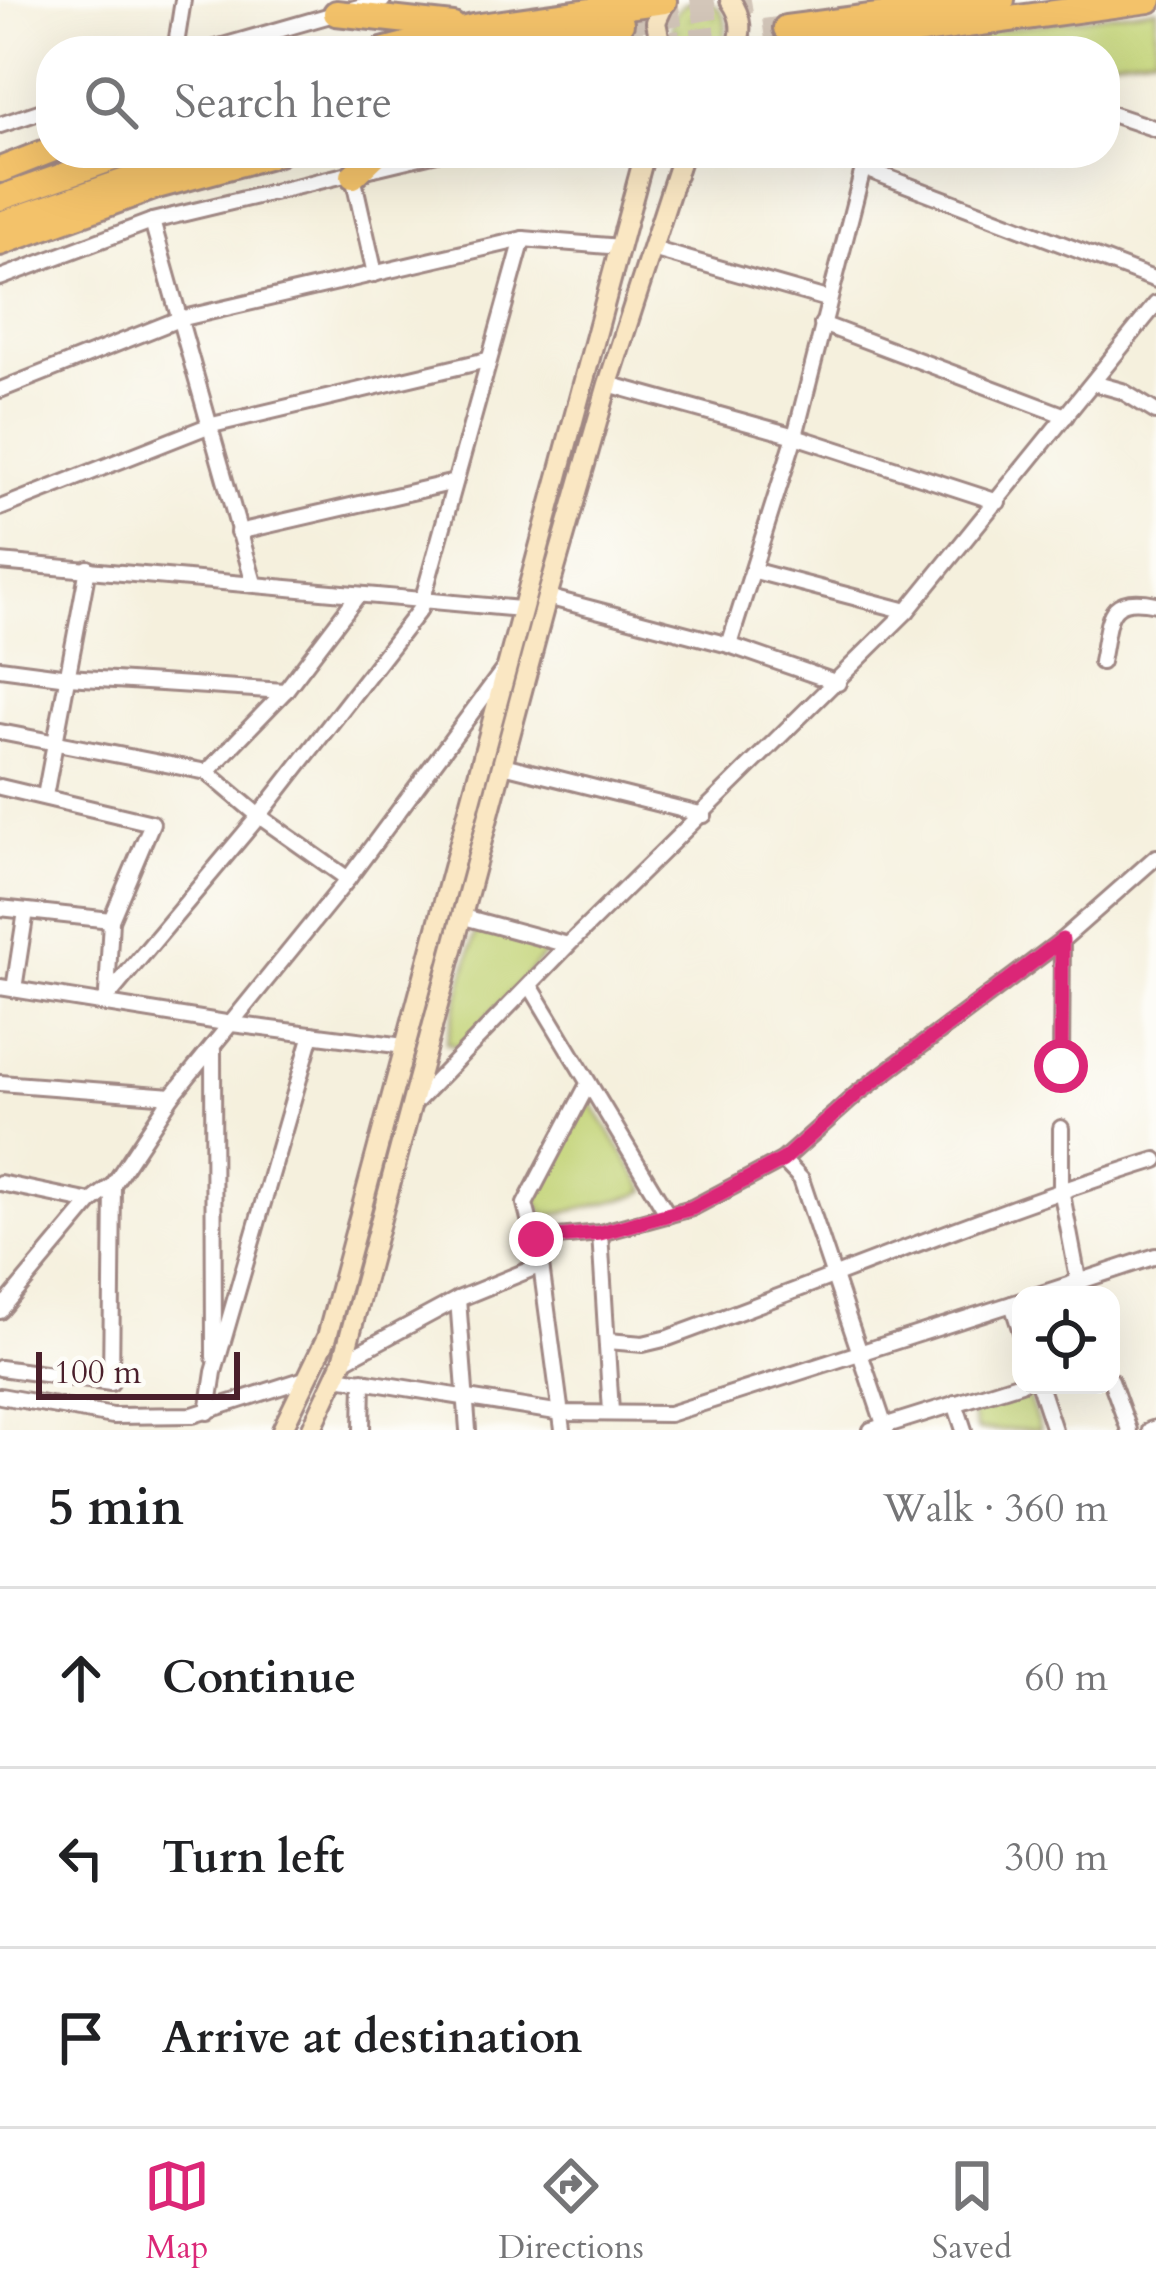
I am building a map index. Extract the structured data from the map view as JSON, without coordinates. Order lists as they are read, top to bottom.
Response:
{
  "scale_bar": "100 m",
  "page": {
    "search": "Search here",
    "scale": "100 m",
    "heading": ["5 min", "Walk · 360 m"],
    "list": [
      ["Continue", "60 m"],
      ["Turn left", "300 m"],
      "Arrive at destination"
    ],
    "nav": ["Map", "Directions", "Saved"]
  }
}
